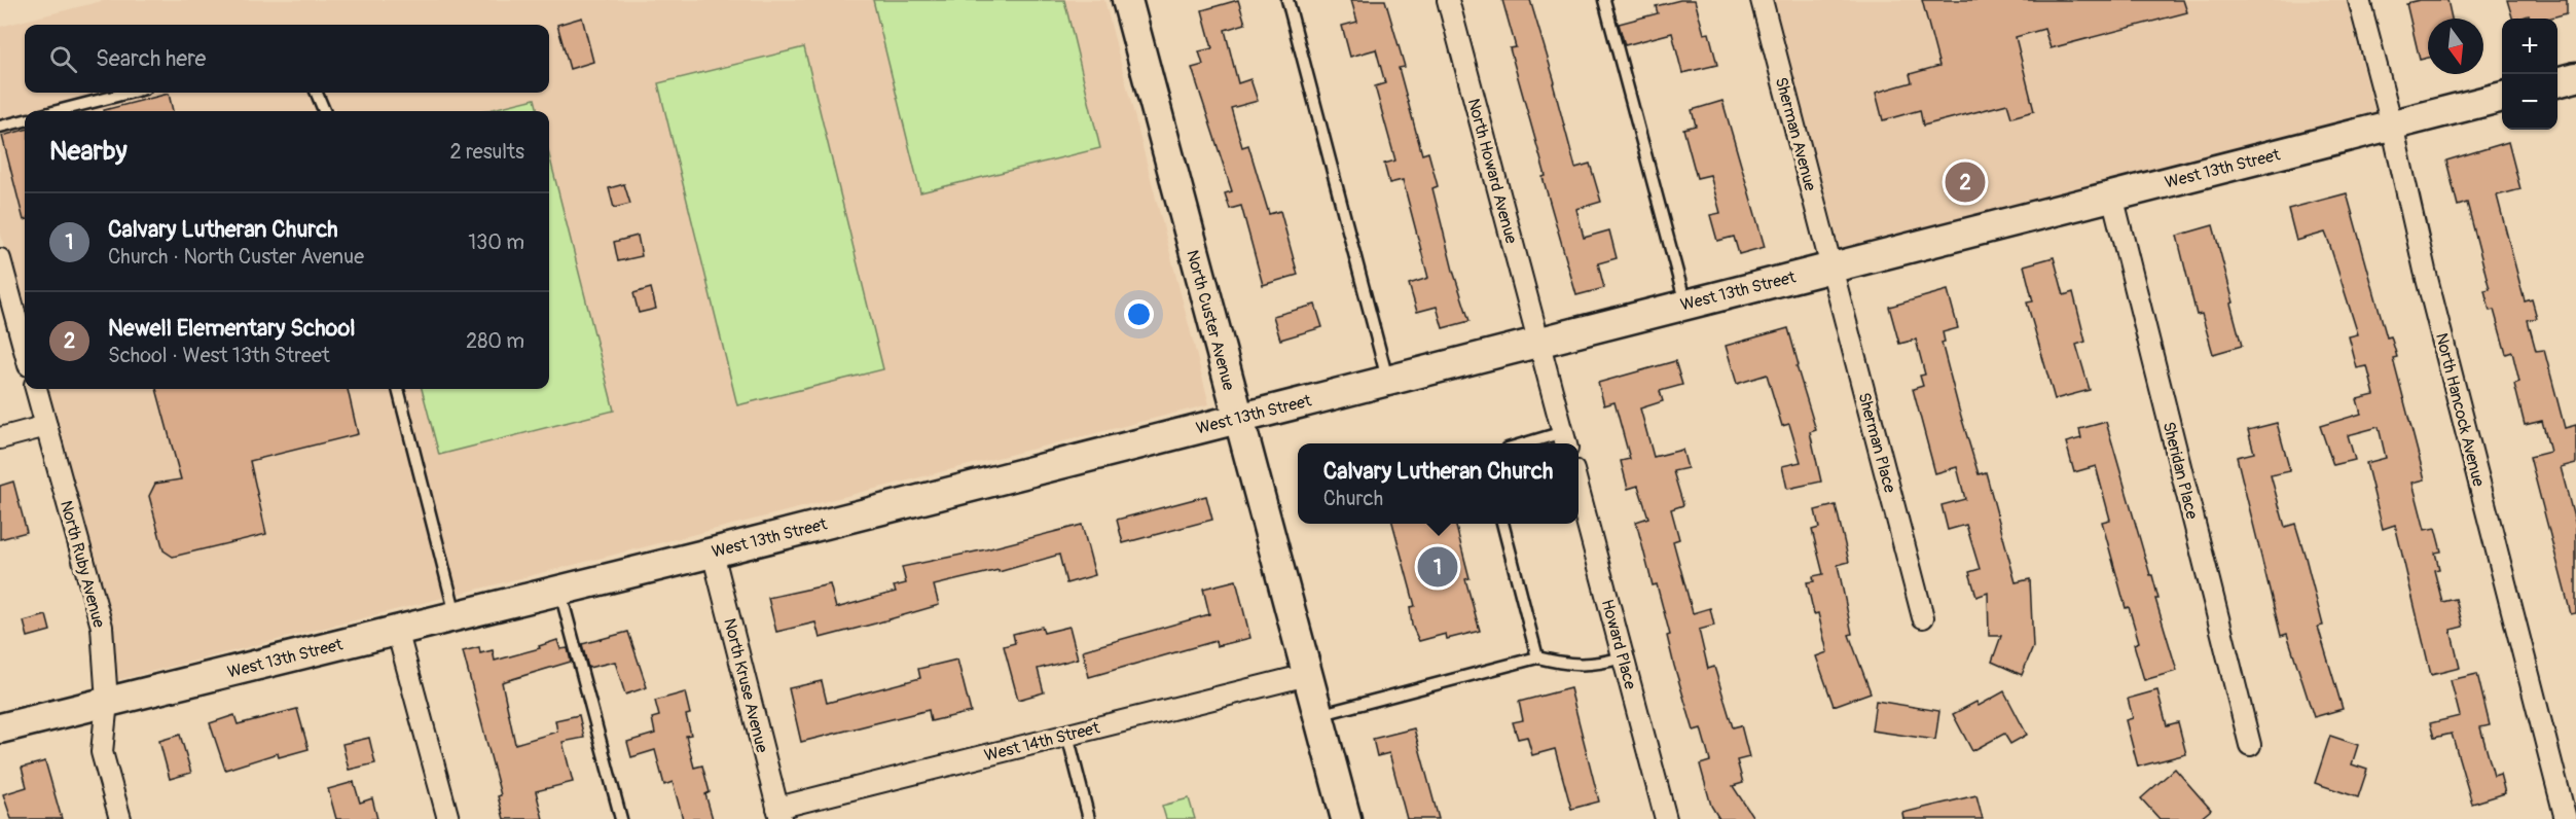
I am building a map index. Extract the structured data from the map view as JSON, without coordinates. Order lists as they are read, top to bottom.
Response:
{
  "streets": {
    "main road": ["West 13th Street", "North Custer Avenue"],
    "street": [
      "Sherman Avenue",
      "North Howard Avenue",
      "North Hancock Avenue",
      "Sherman Place",
      "Sheridan Place",
      "North Ruby Avenue",
      "Howard Place",
      "North Kruse Avenue",
      "West 14th Street"
    ]
  },
  "crossings": [
    ["Sherman Avenue", "West 13th Street"],
    ["Sherman Avenue", "Sherman Place"],
    ["West 13th Street", "North Howard Avenue"],
    ["West 13th Street", "North Custer Avenue"],
    ["West 13th Street", "North Hancock Avenue"],
    ["West 13th Street", "Sherman Place"],
    ["West 13th Street", "Sheridan Place"],
    ["West 13th Street", "North Ruby Avenue"],
    ["West 13th Street", "North Kruse Avenue"],
    ["North Custer Avenue", "West 14th Street"],
    ["North Kruse Avenue", "West 14th Street"]
  ],
  "north": "bottom",
  "page": {
    "map_buttons": ["+", "−"],
    "search": "Search here",
    "heading": ["Nearby", "2 results"],
    "pins": ["2", "1"],
    "list": [
      {
        "mark": "1",
        "name": "Calvary Lutheran Church",
        "note": "Church · North Custer Avenue",
        "value": "130 m"
      },
      {
        "mark": "2",
        "name": "Newell Elementary School",
        "note": "School · West 13th Street",
        "value": "280 m"
      }
    ],
    "popup": ["Calvary Lutheran Church", "Church"]
  }
}
